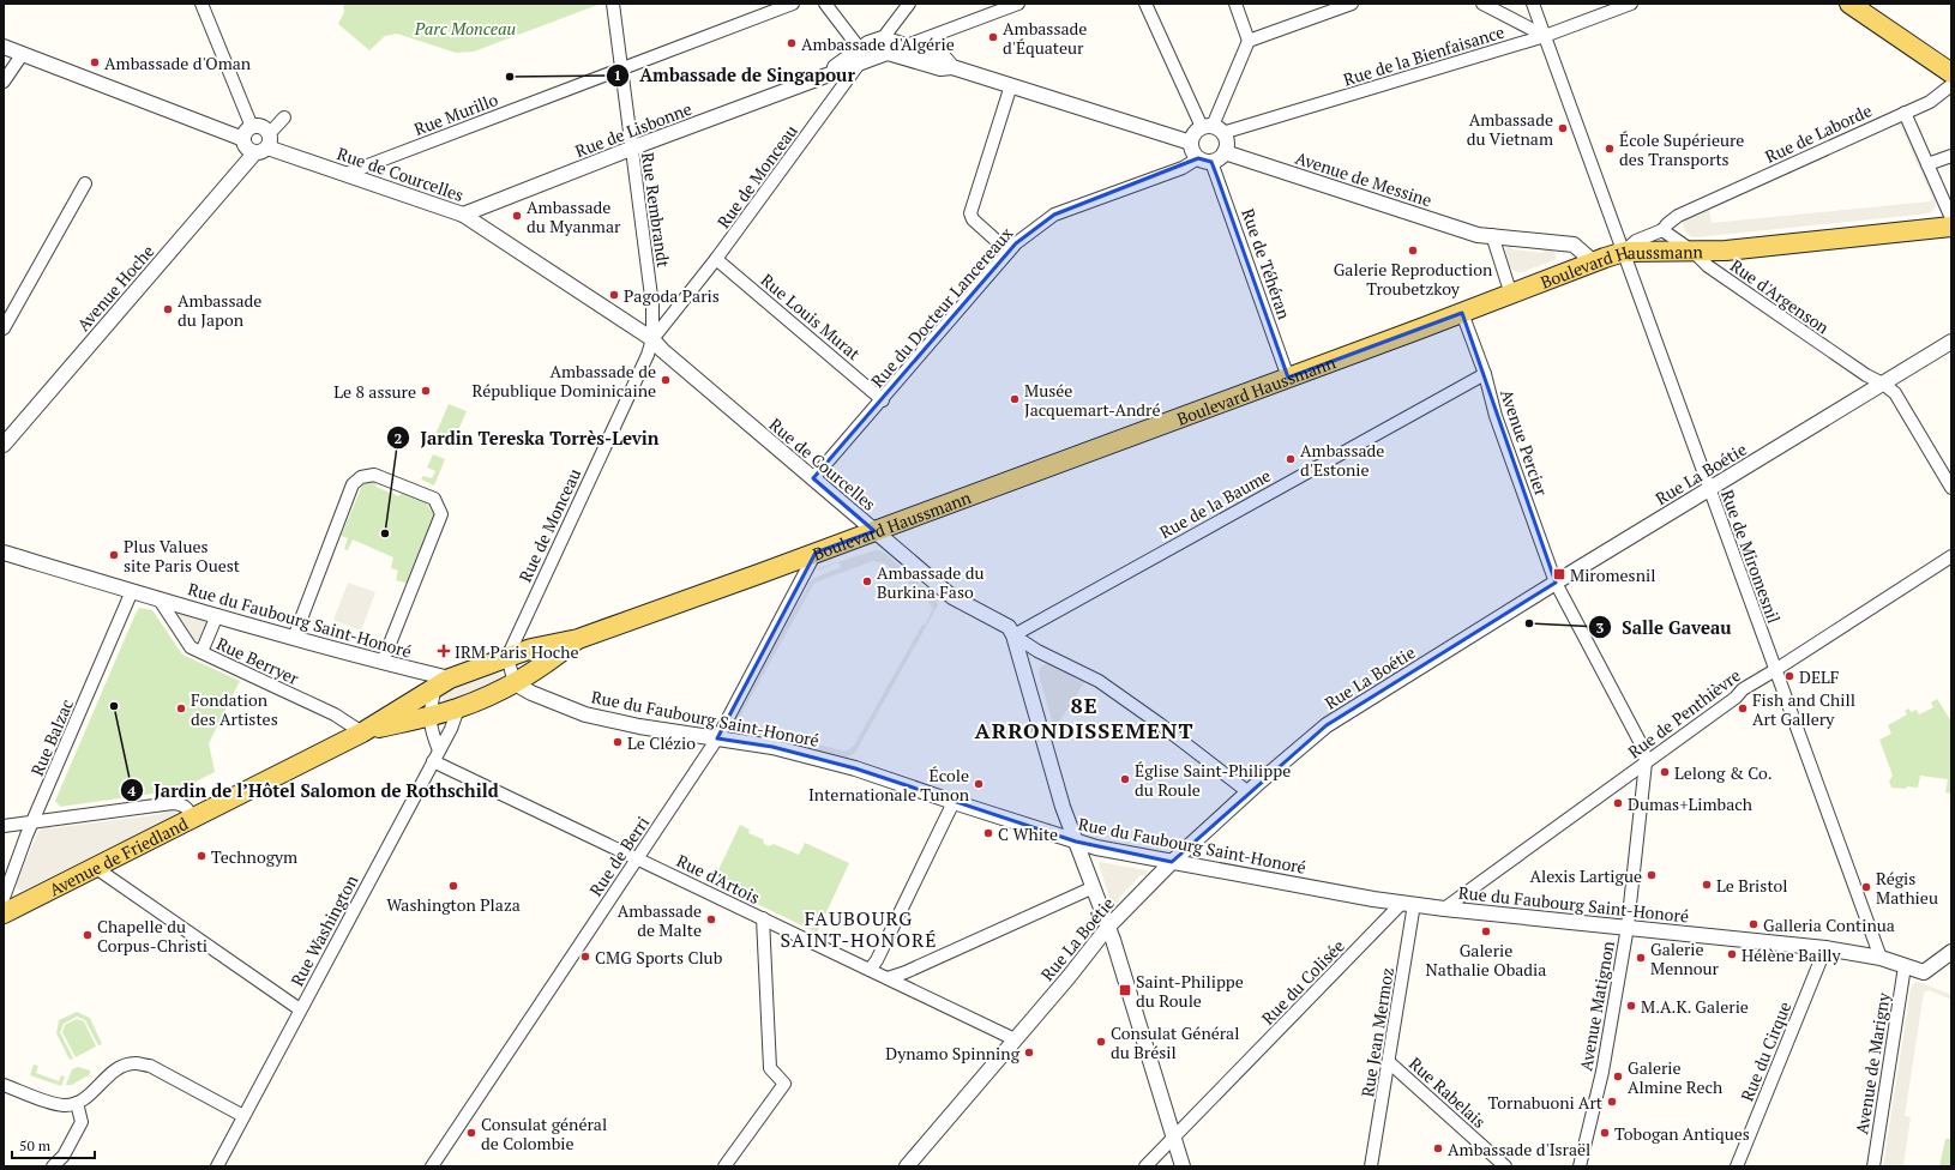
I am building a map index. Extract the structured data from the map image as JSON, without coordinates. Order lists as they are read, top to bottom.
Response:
{
  "streets": {
    "main road": ["Boulevard Haussmann", "Avenue de Friedland"],
    "street": [
      "Rue de la Bienfaisance",
      "Rue Murillo",
      "Rue de Lisbonne",
      "Rue de Laborde",
      "Rue de Courcelles",
      "Rue de Monceau",
      "Avenue de Messine",
      "Rue Rembrandt",
      "Rue de Téhéran",
      "Avenue Hoche",
      "Rue d'Argenson",
      "Rue du Docteur Lancereaux",
      "Rue Louis Murat",
      "Avenue Percier",
      "Rue La Boétie",
      "Rue de la Baume",
      "Rue de Miromesnil",
      "Rue du Faubourg Saint-Honoré",
      "Rue Berryer",
      "Rue de Penthièvre",
      "Rue Balzac",
      "Rue de Berri",
      "Rue d'Artois",
      "Rue Washington",
      "Rue du Colisée",
      "Avenue Matignon",
      "Rue Jean Mermoz",
      "Rue du Cirque",
      "Avenue de Marigny",
      "Rue Rabelais"
    ]
  },
  "crossings": [
    ["Rue de la Bienfaisance", "Avenue de Messine"],
    ["Rue de la Bienfaisance", "Rue de Téhéran"],
    ["Rue de la Bienfaisance", "Rue du Docteur Lancereaux"],
    ["Rue de la Bienfaisance", "Rue de Miromesnil"],
    ["Rue Murillo", "Rue de Courcelles"],
    ["Rue Murillo", "Rue Rembrandt"],
    ["Rue de Lisbonne", "Rue de Courcelles"],
    ["Rue de Lisbonne", "Rue de Monceau"],
    ["Rue de Lisbonne", "Rue Rembrandt"],
    ["Rue de Laborde", "Boulevard Haussmann"],
    ["Rue de Laborde", "Rue d'Argenson"],
    ["Rue de Laborde", "Rue de Miromesnil"],
    ["Rue de Courcelles", "Rue de Monceau"],
    ["Rue de Courcelles", "Rue Rembrandt"],
    ["Rue de Courcelles", "Boulevard Haussmann"],
    ["Rue de Courcelles", "Avenue Hoche"],
    ["Rue de Courcelles", "Rue du Docteur Lancereaux"],
    ["Rue de Courcelles", "Rue La Boétie"],
    ["Rue de Courcelles", "Rue de la Baume"],
    ["Rue de Monceau", "Rue Rembrandt"],
    ["Rue de Monceau", "Boulevard Haussmann"],
    ["Rue de Monceau", "Rue Louis Murat"],
    ["Avenue de Messine", "Rue de Téhéran"],
    ["Avenue de Messine", "Boulevard Haussmann"],
    ["Avenue de Messine", "Rue du Docteur Lancereaux"],
    ["Rue de Téhéran", "Boulevard Haussmann"],
    ["Rue de Téhéran", "Rue du Docteur Lancereaux"],
    ["Boulevard Haussmann", "Rue d'Argenson"],
    ["Boulevard Haussmann", "Avenue Percier"],
    ["Boulevard Haussmann", "Rue de Miromesnil"],
    ["Boulevard Haussmann", "Rue du Faubourg Saint-Honoré"],
    ["Boulevard Haussmann", "Avenue de Friedland"],
    ["Boulevard Haussmann", "Rue de Berri"],
    ["Boulevard Haussmann", "Rue Washington"],
    ["Rue d'Argenson", "Rue La Boétie"],
    ["Rue du Docteur Lancereaux", "Rue Louis Murat"],
    ["Avenue Percier", "Rue La Boétie"],
    ["Avenue Percier", "Rue de la Baume"],
    ["Avenue Percier", "Rue de Penthièvre"],
    ["Avenue Percier", "Avenue Matignon"],
    ["Rue La Boétie", "Rue de Miromesnil"],
    ["Rue La Boétie", "Rue du Faubourg Saint-Honoré"],
    ["Rue La Boétie", "Rue d'Artois"],
    ["Rue de Miromesnil", "Rue du Faubourg Saint-Honoré"],
    ["Rue de Miromesnil", "Rue de Penthièvre"],
    ["Rue du Faubourg Saint-Honoré", "Rue Berryer"],
    ["Rue du Faubourg Saint-Honoré", "Rue de Penthièvre"],
    ["Rue du Faubourg Saint-Honoré", "Rue Balzac"],
    ["Rue du Faubourg Saint-Honoré", "Avenue de Friedland"],
    ["Rue du Faubourg Saint-Honoré", "Rue de Berri"],
    ["Rue du Faubourg Saint-Honoré", "Rue du Colisée"],
    ["Rue du Faubourg Saint-Honoré", "Avenue Matignon"],
    ["Rue du Faubourg Saint-Honoré", "Rue Jean Mermoz"],
    ["Rue du Faubourg Saint-Honoré", "Rue du Cirque"],
    ["Rue du Faubourg Saint-Honoré", "Avenue de Marigny"],
    ["Rue Berryer", "Avenue de Friedland"],
    ["Rue de Penthièvre", "Avenue Matignon"],
    ["Rue Balzac", "Avenue de Friedland"],
    ["Rue de Berri", "Rue d'Artois"],
    ["Rue d'Artois", "Rue Washington"],
    ["Rue du Colisée", "Rue Jean Mermoz"],
    ["Rue Jean Mermoz", "Rue Rabelais"]
  ],
  "districts": ["8E ARRONDISSEMENT", "FAUBOURG SAINT-HONORÉ"],
  "parks": ["Parc Monceau"],
  "places": {
    "other": [
      "Ambassade d'Équateur",
      "Ambassade d'Algérie",
      "Ambassade d'Oman",
      "Ambassade de Singapour",
      "Ambassade du Vietnam",
      "École Supérieure des Transports",
      "Ambassade du Myanmar",
      "Galerie Reproduction Troubetzkoy",
      "Pagoda Paris",
      "Ambassade du Japon",
      "Ambassade de République Dominicaine",
      "Le 8 assure",
      "Musée Jacquemart-André",
      "Ambassade d'Estonie",
      "Jardin Tereska Torrès-Levin",
      "Plus Values site Paris Ouest",
      "Ambassade du Burkina Faso",
      "Salle Gaveau",
      "DELF",
      "Jardin de l’Hôtel Salomon de Rothschild",
      "Fondation des Artistes",
      "Fish and Chill Art Gallery",
      "Le Clézio",
      "Lelong & Co.",
      "Église Saint-Philippe du Roule",
      "École Internationale Tunon",
      "Dumas+Limbach",
      "C White",
      "Technogym",
      "Alexis Lartigue",
      "Le Bristol",
      "Washington Plaza",
      "Régis Mathieu",
      "Ambassade de Malte",
      "Galleria Continua",
      "Galerie Nathalie Obadia",
      "Chapelle du Corpus-Christi",
      "Hélène Bailly",
      "CMG Sports Club",
      "Galerie Mennour",
      "M.A.K. Galerie",
      "Consulat Général du Brésil",
      "Dynamo Spinning",
      "Galerie Almine Rech",
      "Tornabuoni Art",
      "Consulat général de Colombie",
      "Tobogan Antiques",
      "Ambassade d'Israël"
    ],
    "transit": ["Miromesnil", "Saint-Philippe du Roule"],
    "health": ["IRM Paris Hoche"]
  },
  "scale_bar": "50 m"
}
